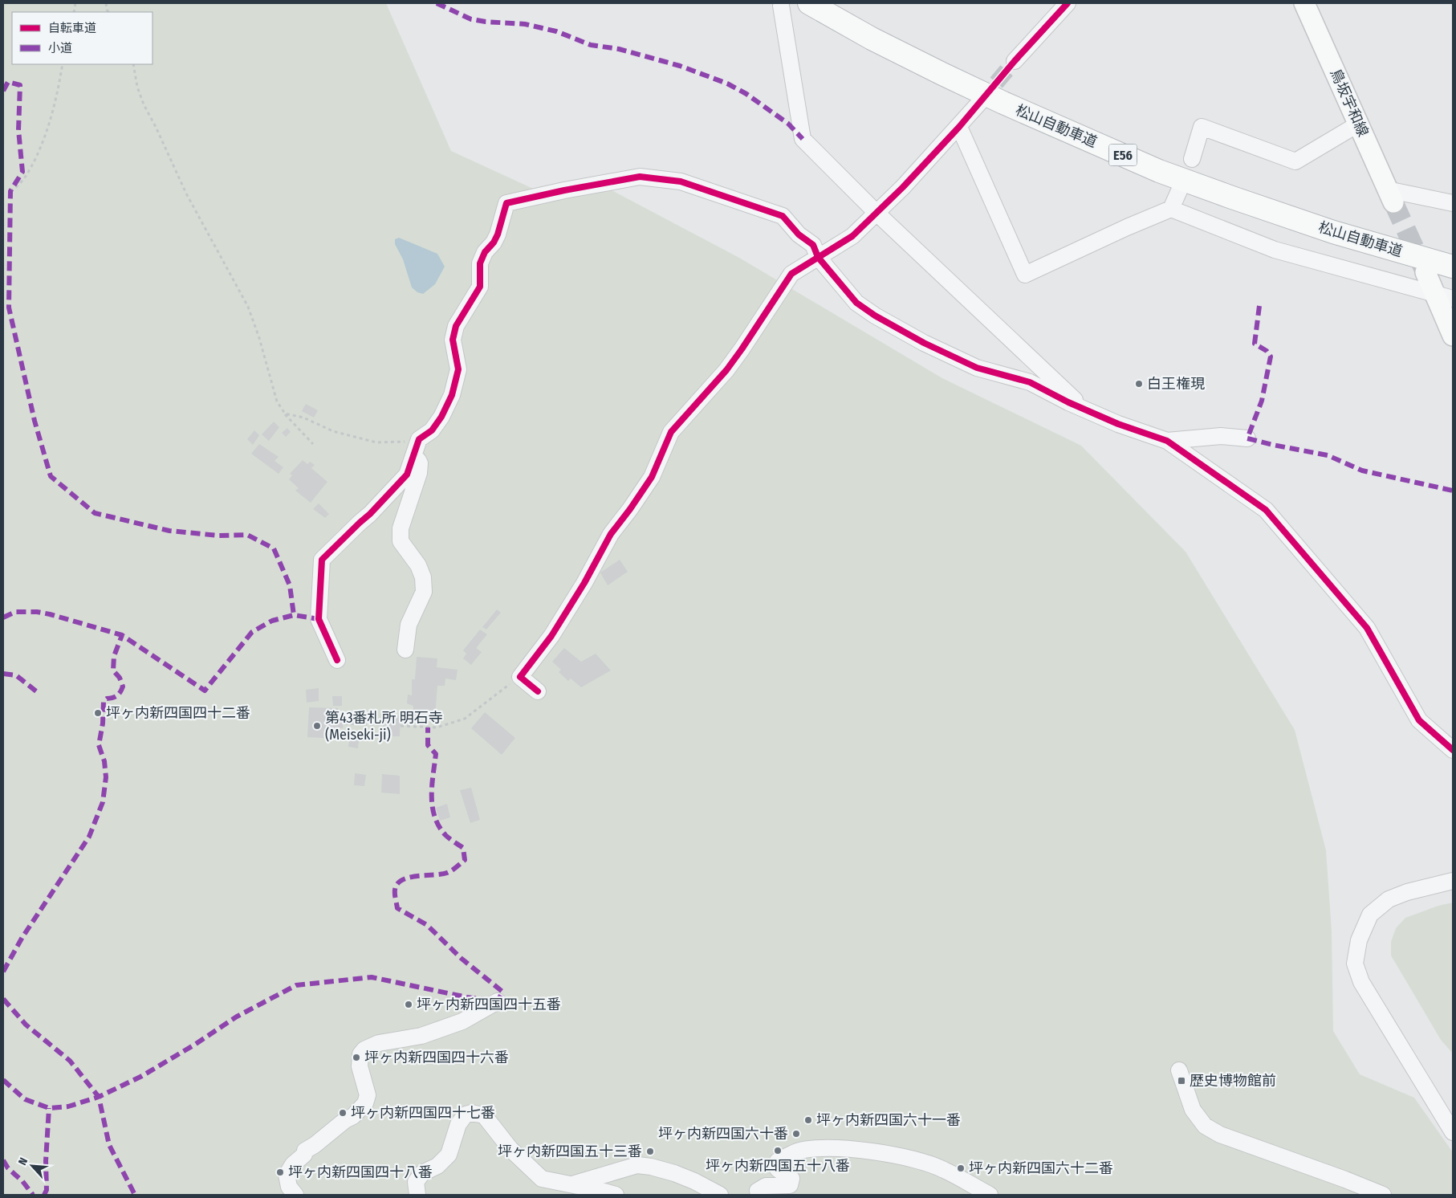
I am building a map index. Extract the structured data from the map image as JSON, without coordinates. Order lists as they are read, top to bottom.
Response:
{
  "streets": {
    "highway": ["松山自動車道", "E56"],
    "main road": ["鳥坂宇和線"]
  },
  "places": {
    "other": [
      "白王権現",
      "坪ヶ内新四国四十二番",
      "第43番札所 明石寺 (Meiseki-ji)",
      "坪ヶ内新四国四十五番",
      "坪ヶ内新四国四十六番",
      "坪ヶ内新四国四十七番",
      "坪ヶ内新四国六十一番",
      "坪ヶ内新四国六十番",
      "坪ヶ内新四国五十八番",
      "坪ヶ内新四国五十三番",
      "坪ヶ内新四国六十二番",
      "坪ヶ内新四国四十八番"
    ],
    "transit": ["歴史博物館前"]
  },
  "legend": ["自転車道", "小道"],
  "north": "top left"
}
